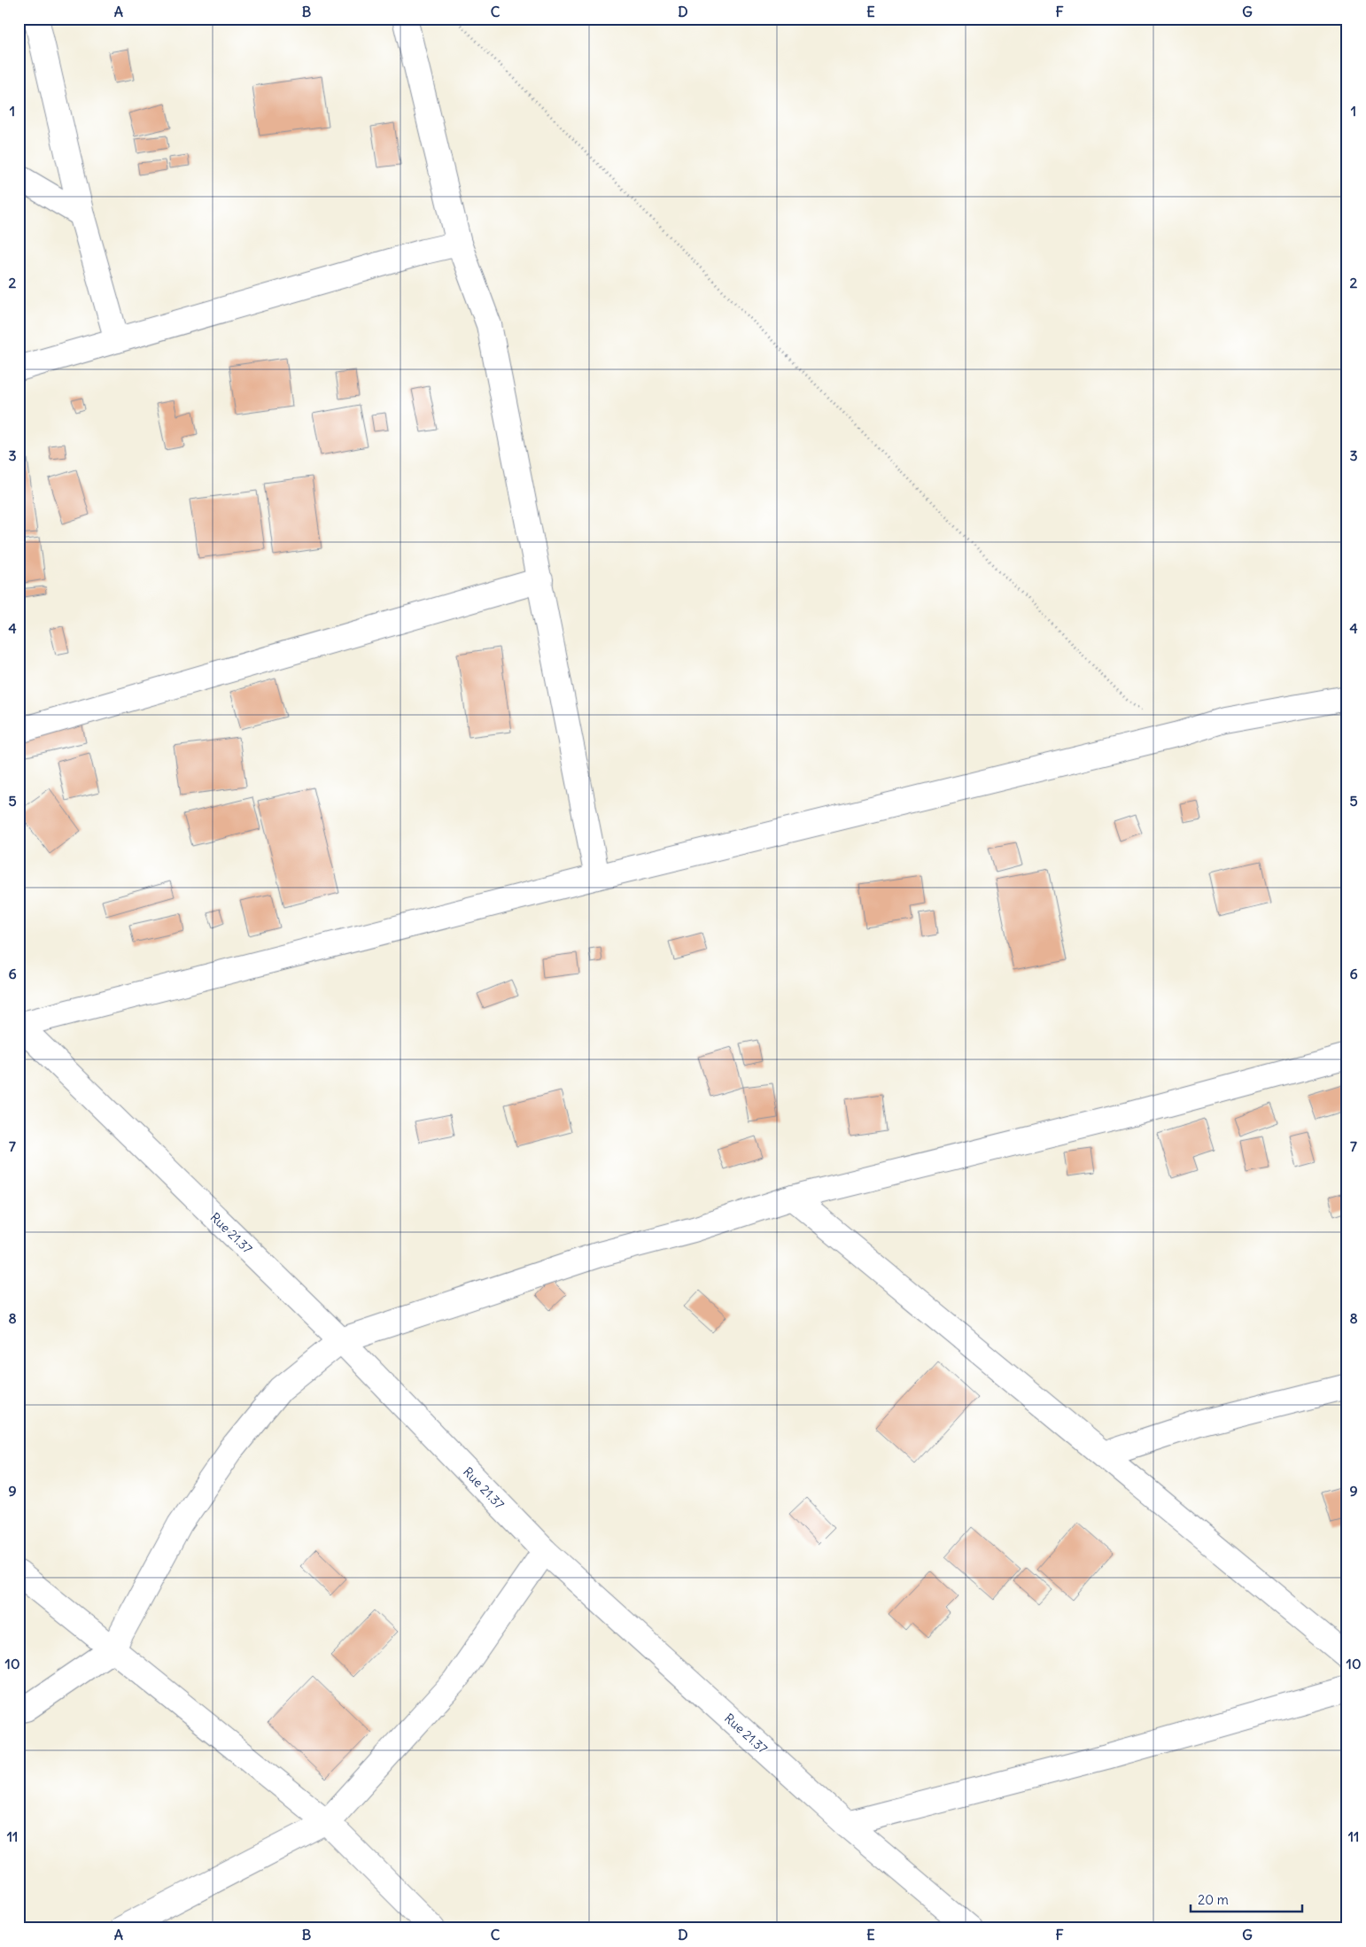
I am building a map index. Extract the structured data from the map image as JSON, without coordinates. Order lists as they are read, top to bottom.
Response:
{
  "streets": {
    "street": ["Rue 21.37"]
  },
  "scale_bar": "20 m",
  "grid": {
    "columns": [
      "A",
      "B",
      "C",
      "D",
      "E",
      "F",
      "G"
    ],
    "rows": [
      "1",
      "2",
      "3",
      "4",
      "5",
      "6",
      "7",
      "8",
      "9",
      "10",
      "11"
    ]
  }
}
